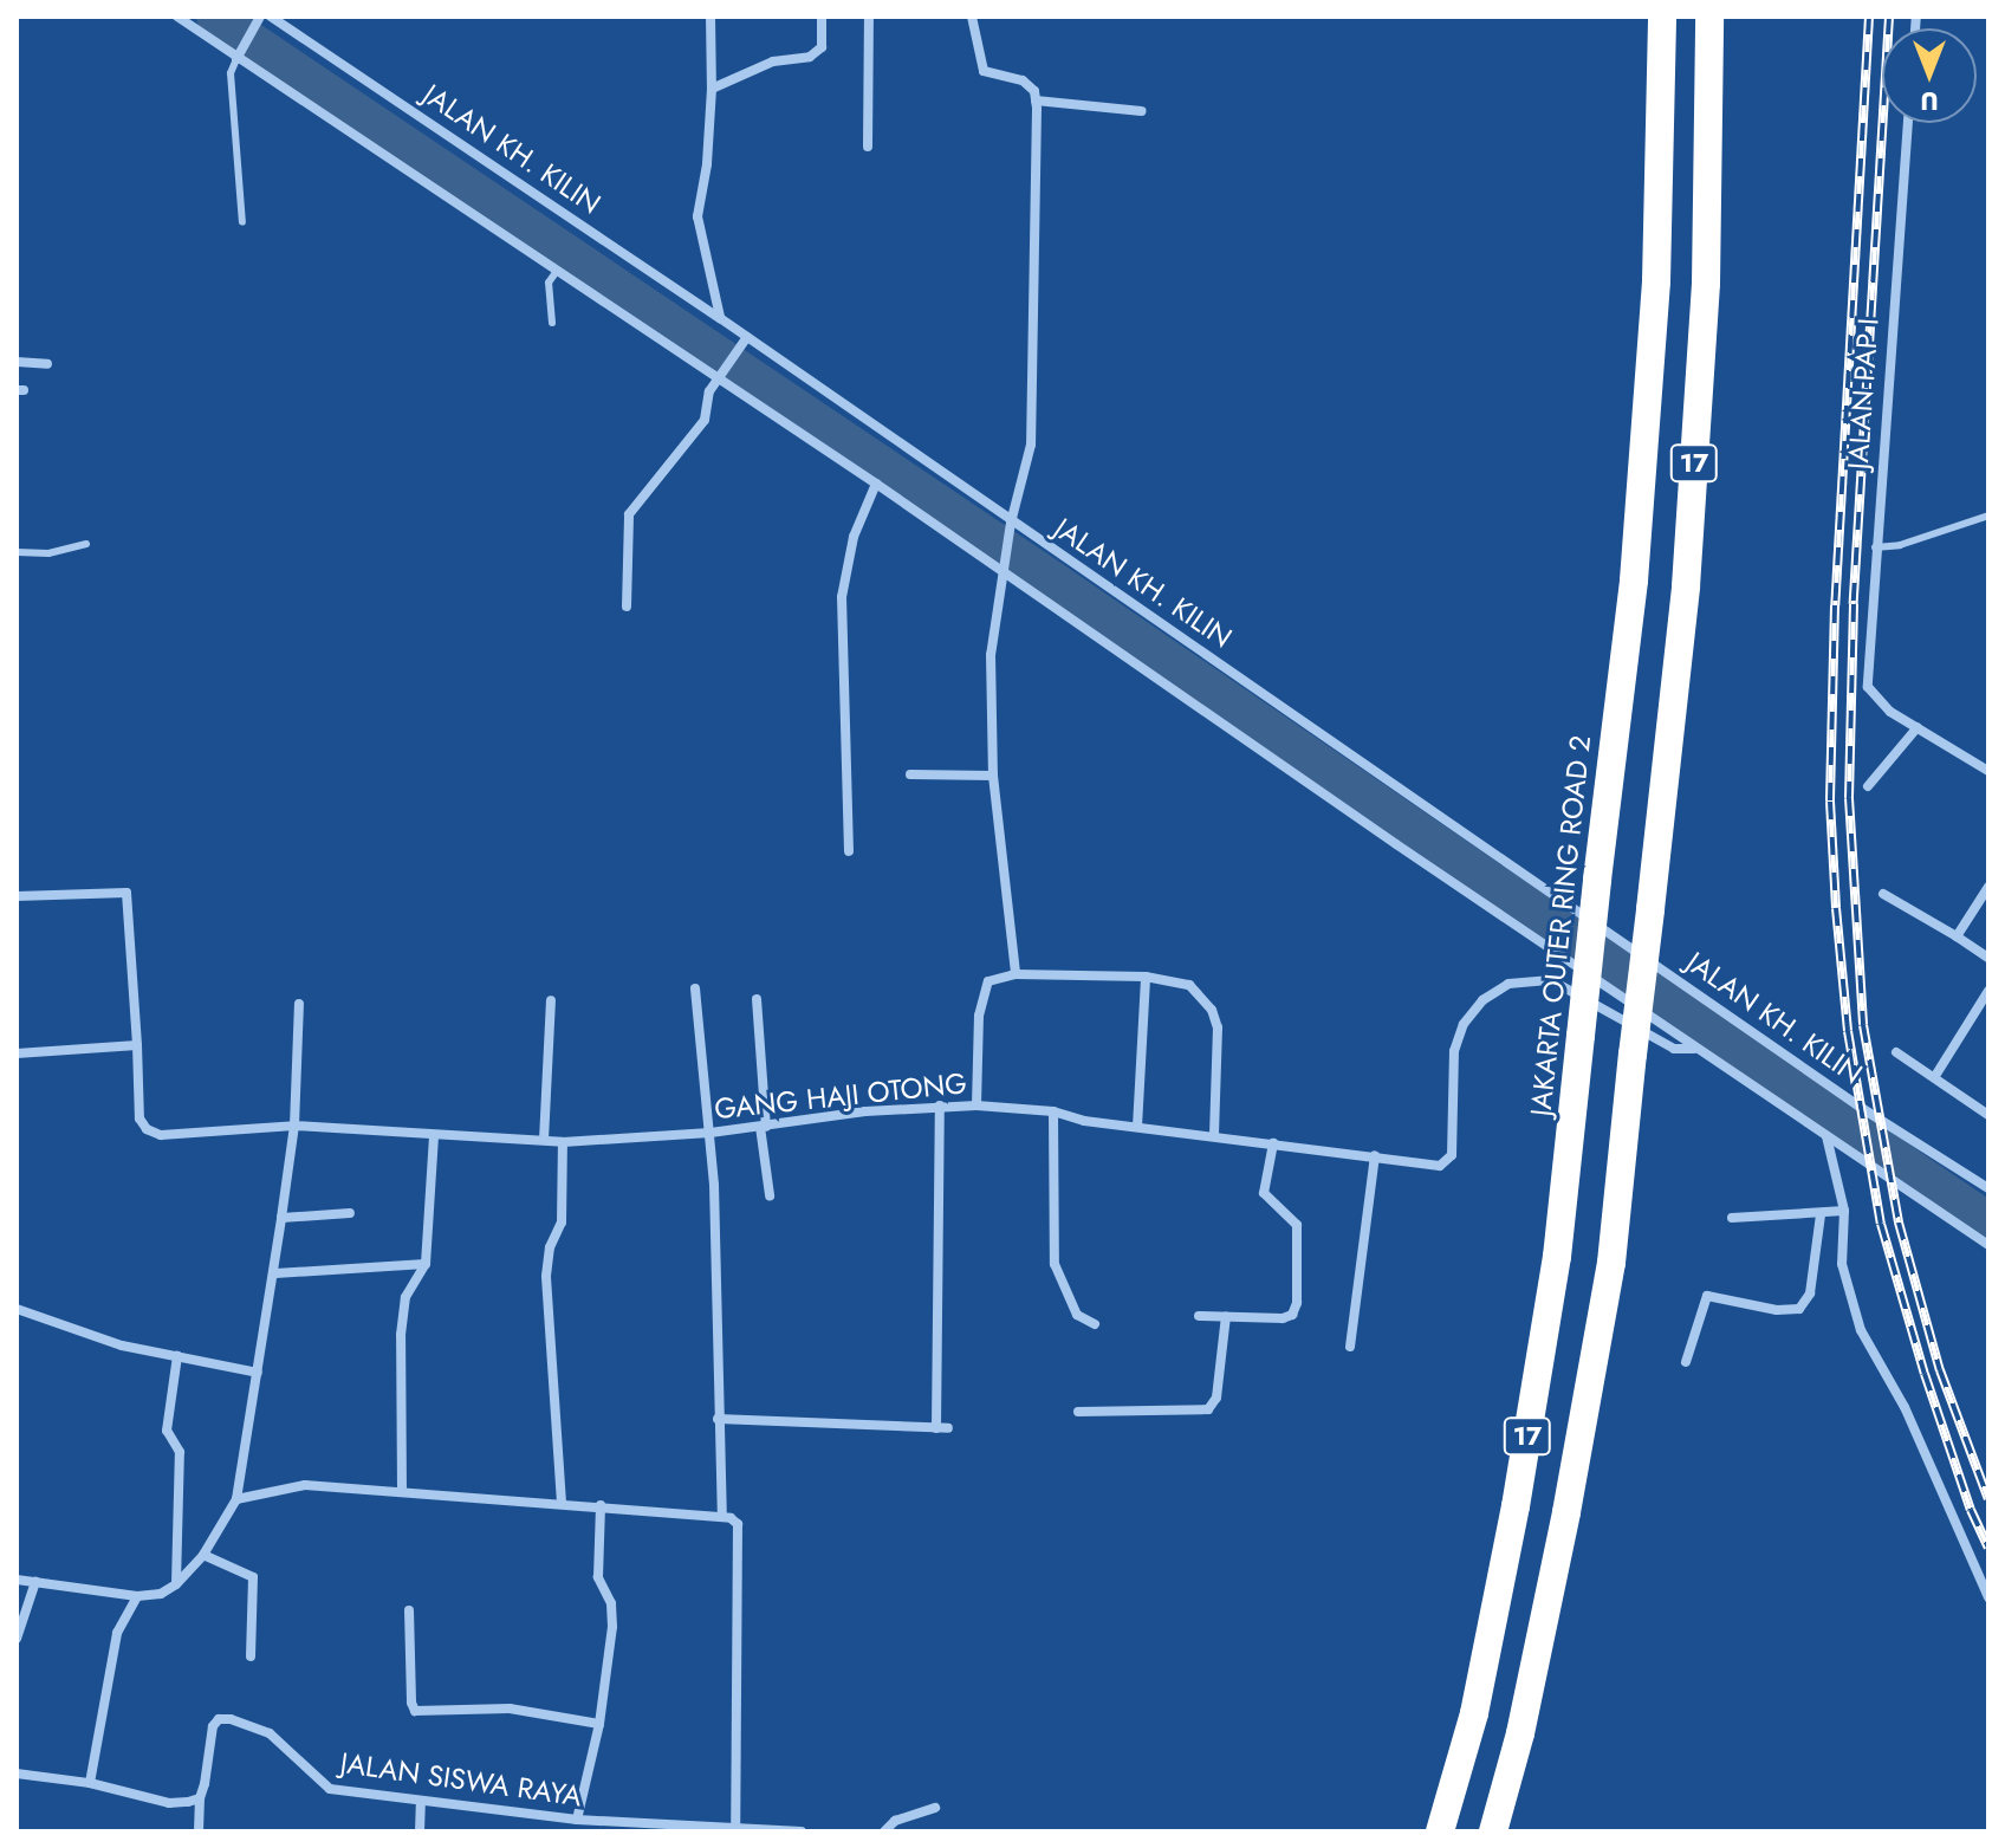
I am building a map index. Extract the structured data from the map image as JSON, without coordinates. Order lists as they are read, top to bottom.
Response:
{
  "streets": {
    "highway": ["17", "JAKARTA OUTER RING ROAD 2"],
    "street": [
      "JALAN KH. KILIN",
      "JALAN PAP I",
      "GANG HAJI OTONG",
      "JALAN SISWA RAYA"
    ]
  },
  "north": "bottom"
}
